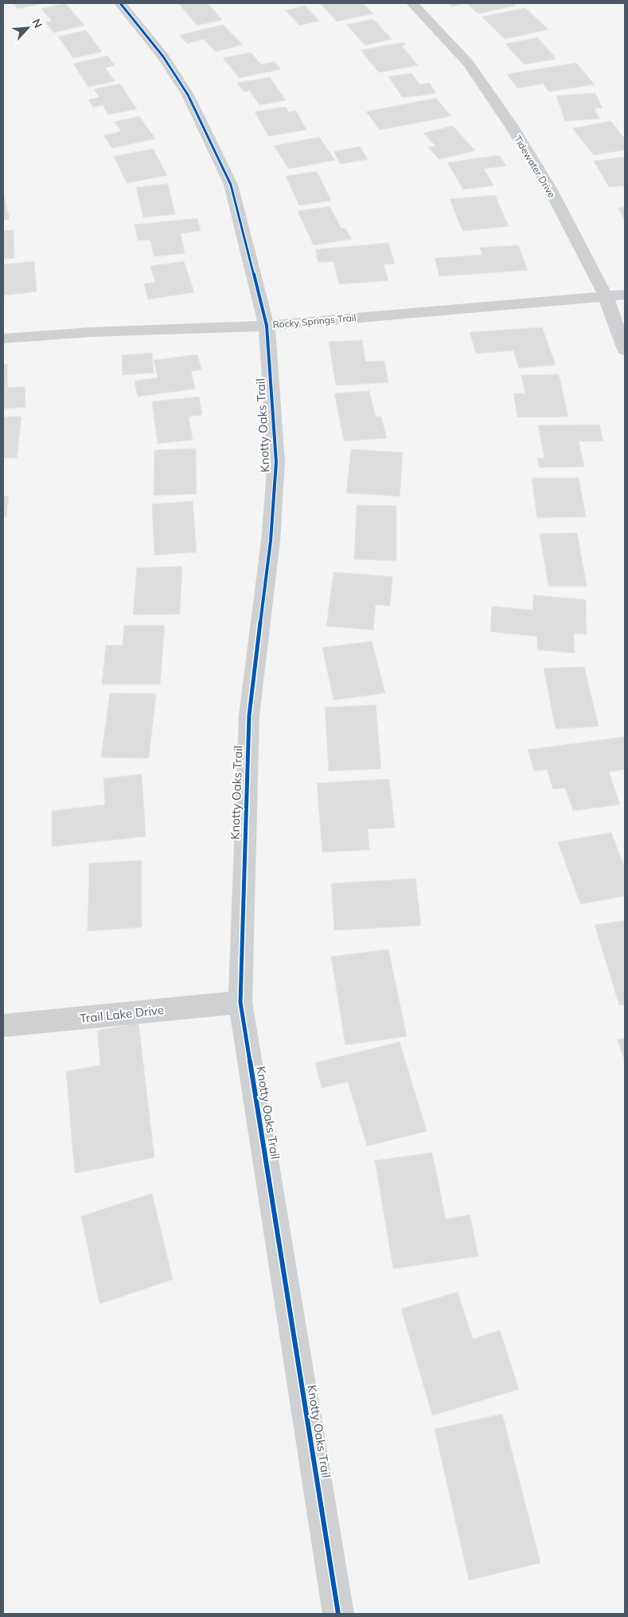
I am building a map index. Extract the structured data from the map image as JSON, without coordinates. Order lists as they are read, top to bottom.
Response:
{
  "streets": {
    "street": [
      "Tidewater Drive",
      "Rocky Springs Trail",
      "Knotty Oaks Trail",
      "Trail Lake Drive"
    ]
  },
  "crossings": [
    ["Tidewater Drive", "Rocky Springs Trail"],
    ["Rocky Springs Trail", "Knotty Oaks Trail"],
    ["Knotty Oaks Trail", "Trail Lake Drive"]
  ],
  "north": "top right"
}
